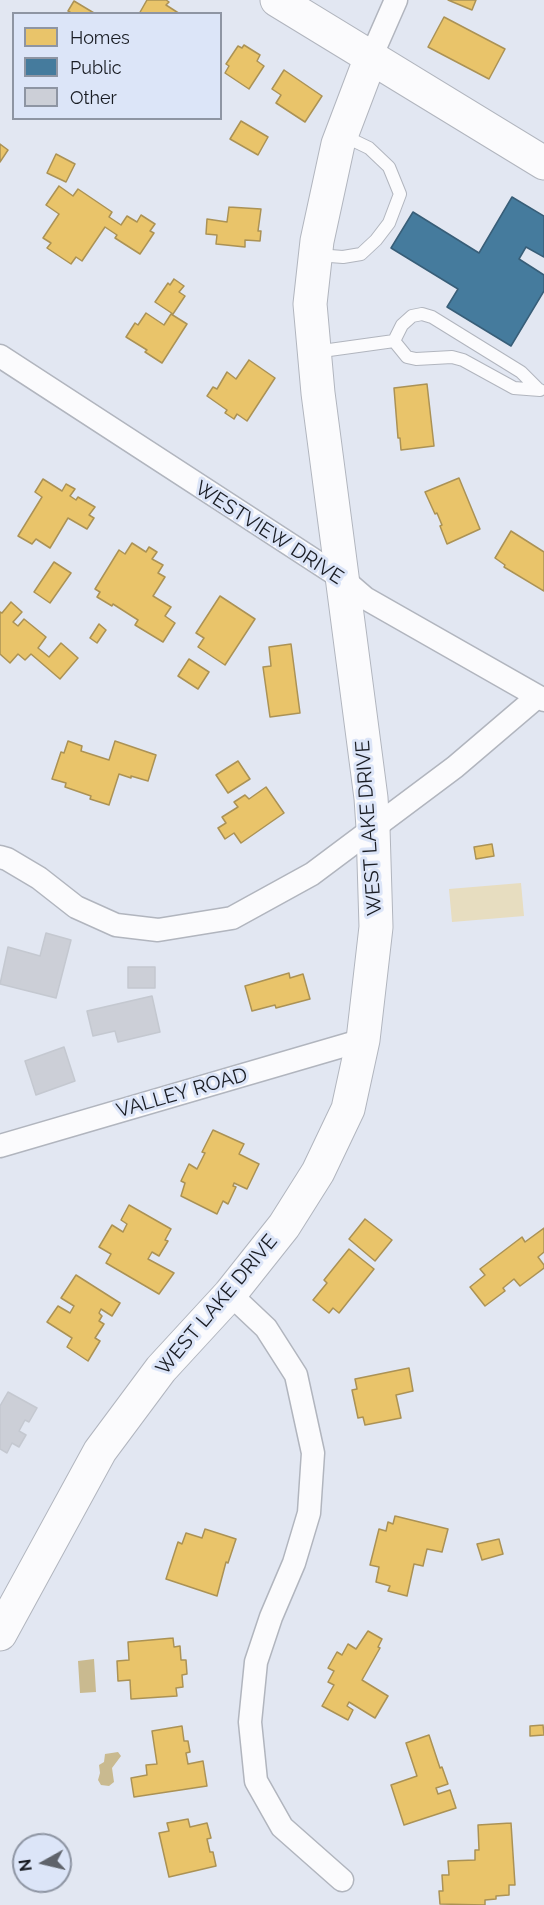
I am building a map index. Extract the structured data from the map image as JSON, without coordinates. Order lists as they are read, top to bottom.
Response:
{
  "streets": {
    "main road": ["WEST LAKE DRIVE"],
    "street": ["WESTVIEW DRIVE", "VALLEY ROAD"]
  },
  "crossings": [
    ["WESTVIEW DRIVE", "WEST LAKE DRIVE"],
    ["WEST LAKE DRIVE", "VALLEY ROAD"]
  ],
  "legend": ["Homes", "Public", "Other"],
  "north": "left"
}
